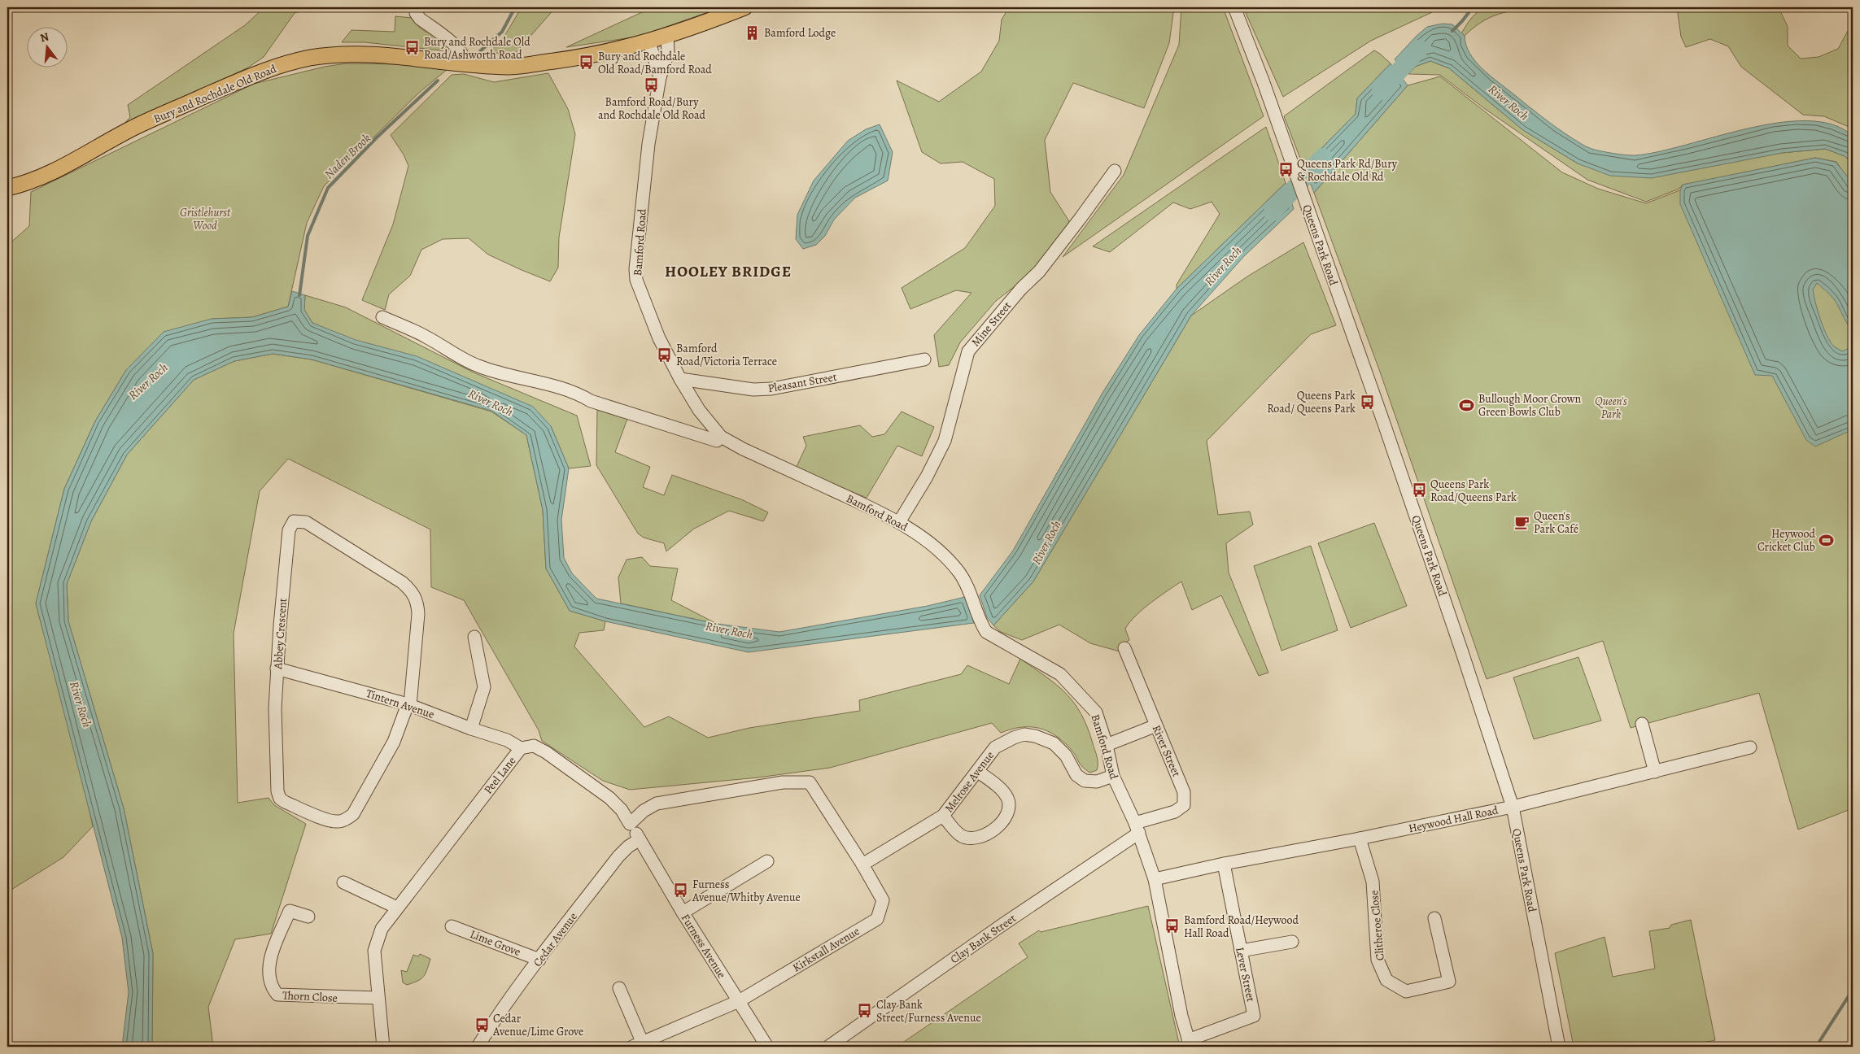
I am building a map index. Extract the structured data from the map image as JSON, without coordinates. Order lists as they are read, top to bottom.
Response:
{
  "streets": {
    "main road": ["Bury and Rochdale Old Road"],
    "street": [
      "Bamford Road",
      "Queens Park Road",
      "Mine Street",
      "Pleasant Street",
      "Abbey Crescent",
      "Tintern Avenue",
      "River Street",
      "Peel Lane",
      "Melrose Avenue",
      "Heywood Hall Road",
      "Clitheroe Close",
      "Clay Bank Street",
      "Cedar Avenue",
      "Lime Grove",
      "Furness Avenue",
      "Kirkstall Avenue",
      "Lever Street",
      "Thorn Close"
    ]
  },
  "crossings": [
    ["Bury and Rochdale Old Road", "Bamford Road"],
    ["Bamford Road", "Mine Street"],
    ["Bamford Road", "Pleasant Street"],
    ["Bamford Road", "River Street"],
    ["Bamford Road", "Melrose Avenue"],
    ["Bamford Road", "Heywood Hall Road"],
    ["Bamford Road", "Clay Bank Street"],
    ["Bamford Road", "Lever Street"],
    ["Queens Park Road", "Heywood Hall Road"],
    ["Abbey Crescent", "Tintern Avenue"],
    ["Tintern Avenue", "Peel Lane"],
    ["River Street", "Clay Bank Street"],
    ["Peel Lane", "Furness Avenue"],
    ["Peel Lane", "Kirkstall Avenue"],
    ["Peel Lane", "Thorn Close"],
    ["Melrose Avenue", "Kirkstall Avenue"],
    ["Heywood Hall Road", "Clitheroe Close"],
    ["Heywood Hall Road", "Lever Street"],
    ["Cedar Avenue", "Lime Grove"],
    ["Cedar Avenue", "Furness Avenue"],
    ["Furness Avenue", "Kirkstall Avenue"]
  ],
  "districts": ["HOOLEY BRIDGE"],
  "water": ["River Roch", "Naden Brook"],
  "parks": ["Gristlehurst Wood", "Queen's Park"],
  "places": {
    "building": ["Bamford Lodge"],
    "bus stop": [
      "Bury and Rochdale Old Road/Ashworth Road",
      "Bury and Rochdale Old Road/Bamford Road",
      "Bamford Road/Bury and Rochdale Old Road",
      "Queens Park Rd/Bury & Rochdale Old Rd",
      "Bamford Road/Victoria Terrace",
      "Queens Park Road/ Queens Park",
      "Queens Park Road/Queens Park",
      "Furness Avenue/Whitby Avenue",
      "Bamford Road/Heywood Hall Road",
      "Clay Bank Street/Furness Avenue",
      "Cedar Avenue/Lime Grove"
    ],
    "sports": ["Bullough Moor Crown Green Bowls Club", "Heywood Cricket Club"],
    "cafe": ["Queen's Park Café"]
  },
  "north": "top"
}
